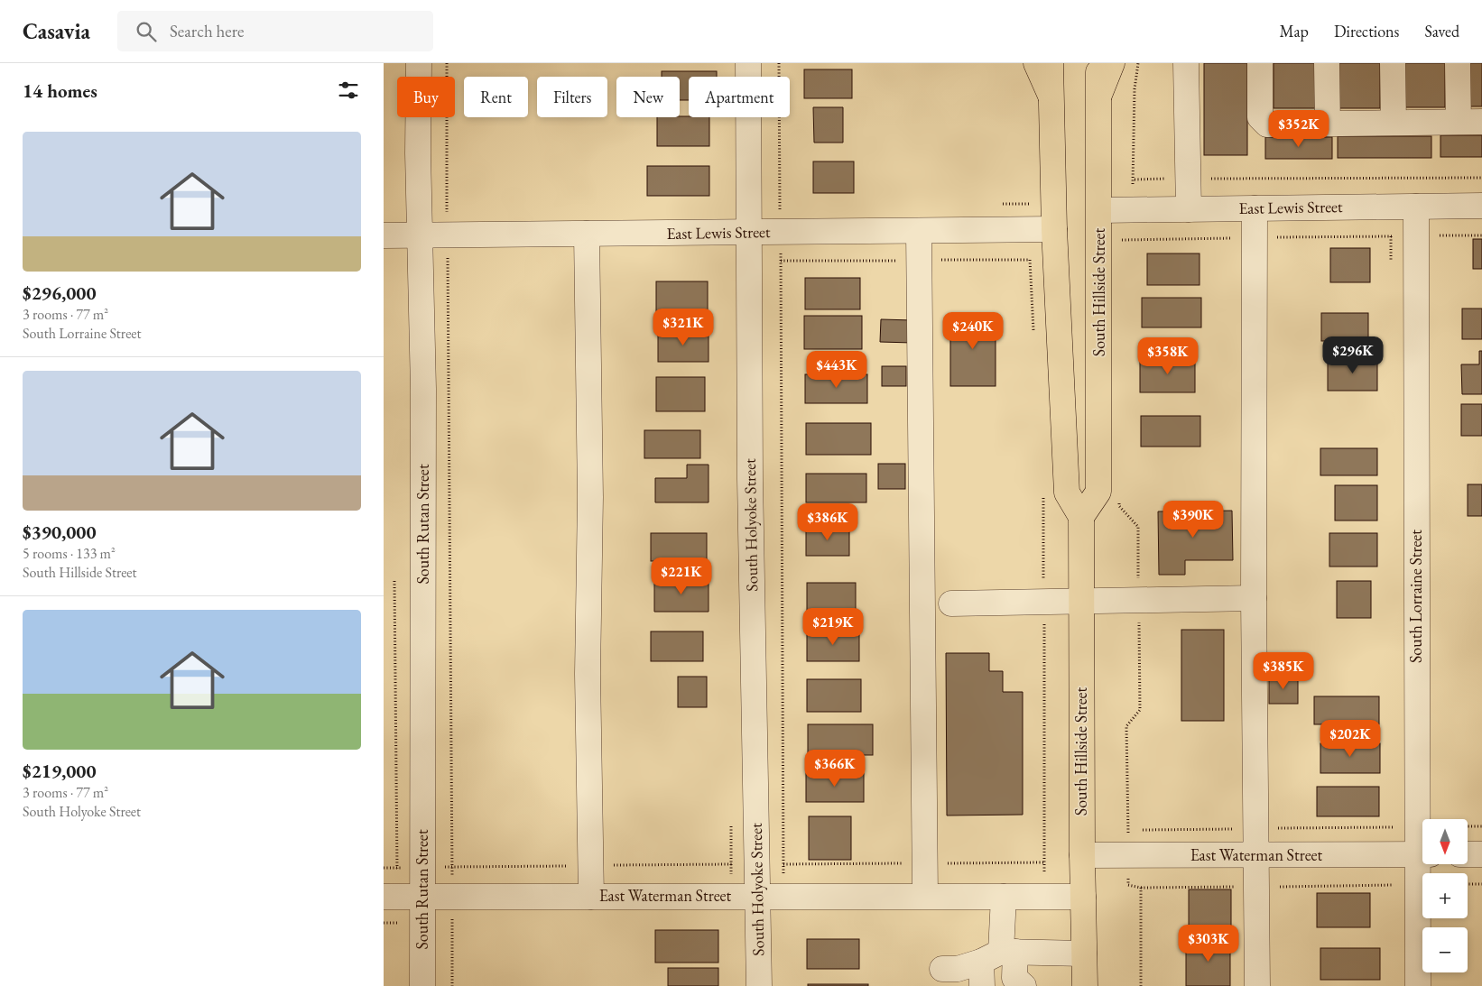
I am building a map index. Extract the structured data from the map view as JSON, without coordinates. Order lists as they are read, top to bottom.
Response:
{
  "streets": {
    "main road": ["South Hillside Street"],
    "street": [
      "East Lewis Street",
      "South Rutan Street",
      "South Holyoke Street",
      "South Lorraine Street",
      "East Waterman Street"
    ]
  },
  "crossings": [
    ["East Lewis Street", "South Hillside Street"],
    ["East Lewis Street", "South Rutan Street"],
    ["East Lewis Street", "South Holyoke Street"],
    ["East Lewis Street", "South Lorraine Street"],
    ["South Hillside Street", "East Waterman Street"],
    ["South Rutan Street", "East Waterman Street"],
    ["South Holyoke Street", "East Waterman Street"]
  ],
  "north": "bottom",
  "page": {
    "header": "Casavia",
    "search": "Search here",
    "nav": ["Map", "Directions", "Saved"],
    "heading": "14 homes",
    "chip": [
      "Buy",
      "Rent",
      "Filters",
      "New",
      "Apartment"
    ],
    "price": [
      "$352K",
      "$321K",
      "$240K",
      "$296K",
      "$358K",
      "$443K",
      "$390K",
      "$386K",
      "$221K",
      "$219K",
      "$385K",
      "$202K",
      "$366K",
      "$303K"
    ],
    "list": [
      {
        "name": "$296,000",
        "note": "3 rooms · 77 m² · South Lorraine Street"
      },
      {
        "name": "$390,000",
        "note": "5 rooms · 133 m² · South Hillside Street"
      },
      {
        "name": "$219,000",
        "note": "3 rooms · 77 m² · South Holyoke Street"
      }
    ],
    "map_buttons": ["+", "−"]
  }
}
